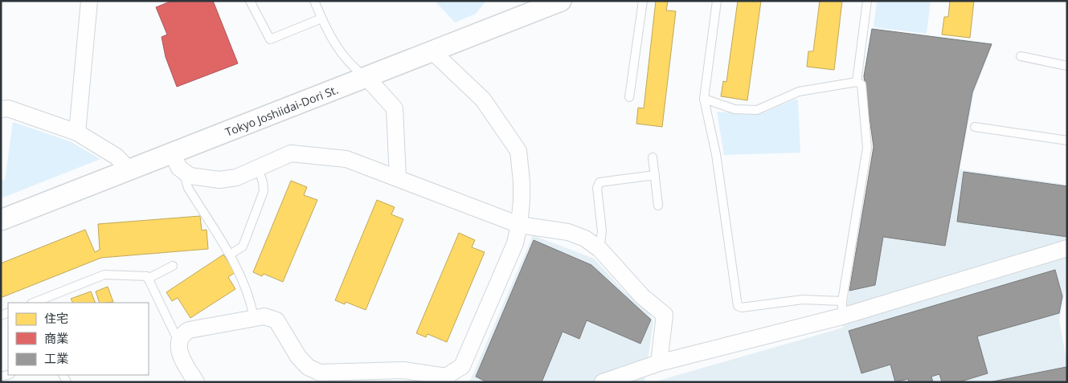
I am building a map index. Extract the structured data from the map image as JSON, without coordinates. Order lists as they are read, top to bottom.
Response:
{
  "streets": {
    "street": ["Tokyo Joshiidai-Dori St."]
  },
  "legend": ["住宅", "商業", "工業"]
}
